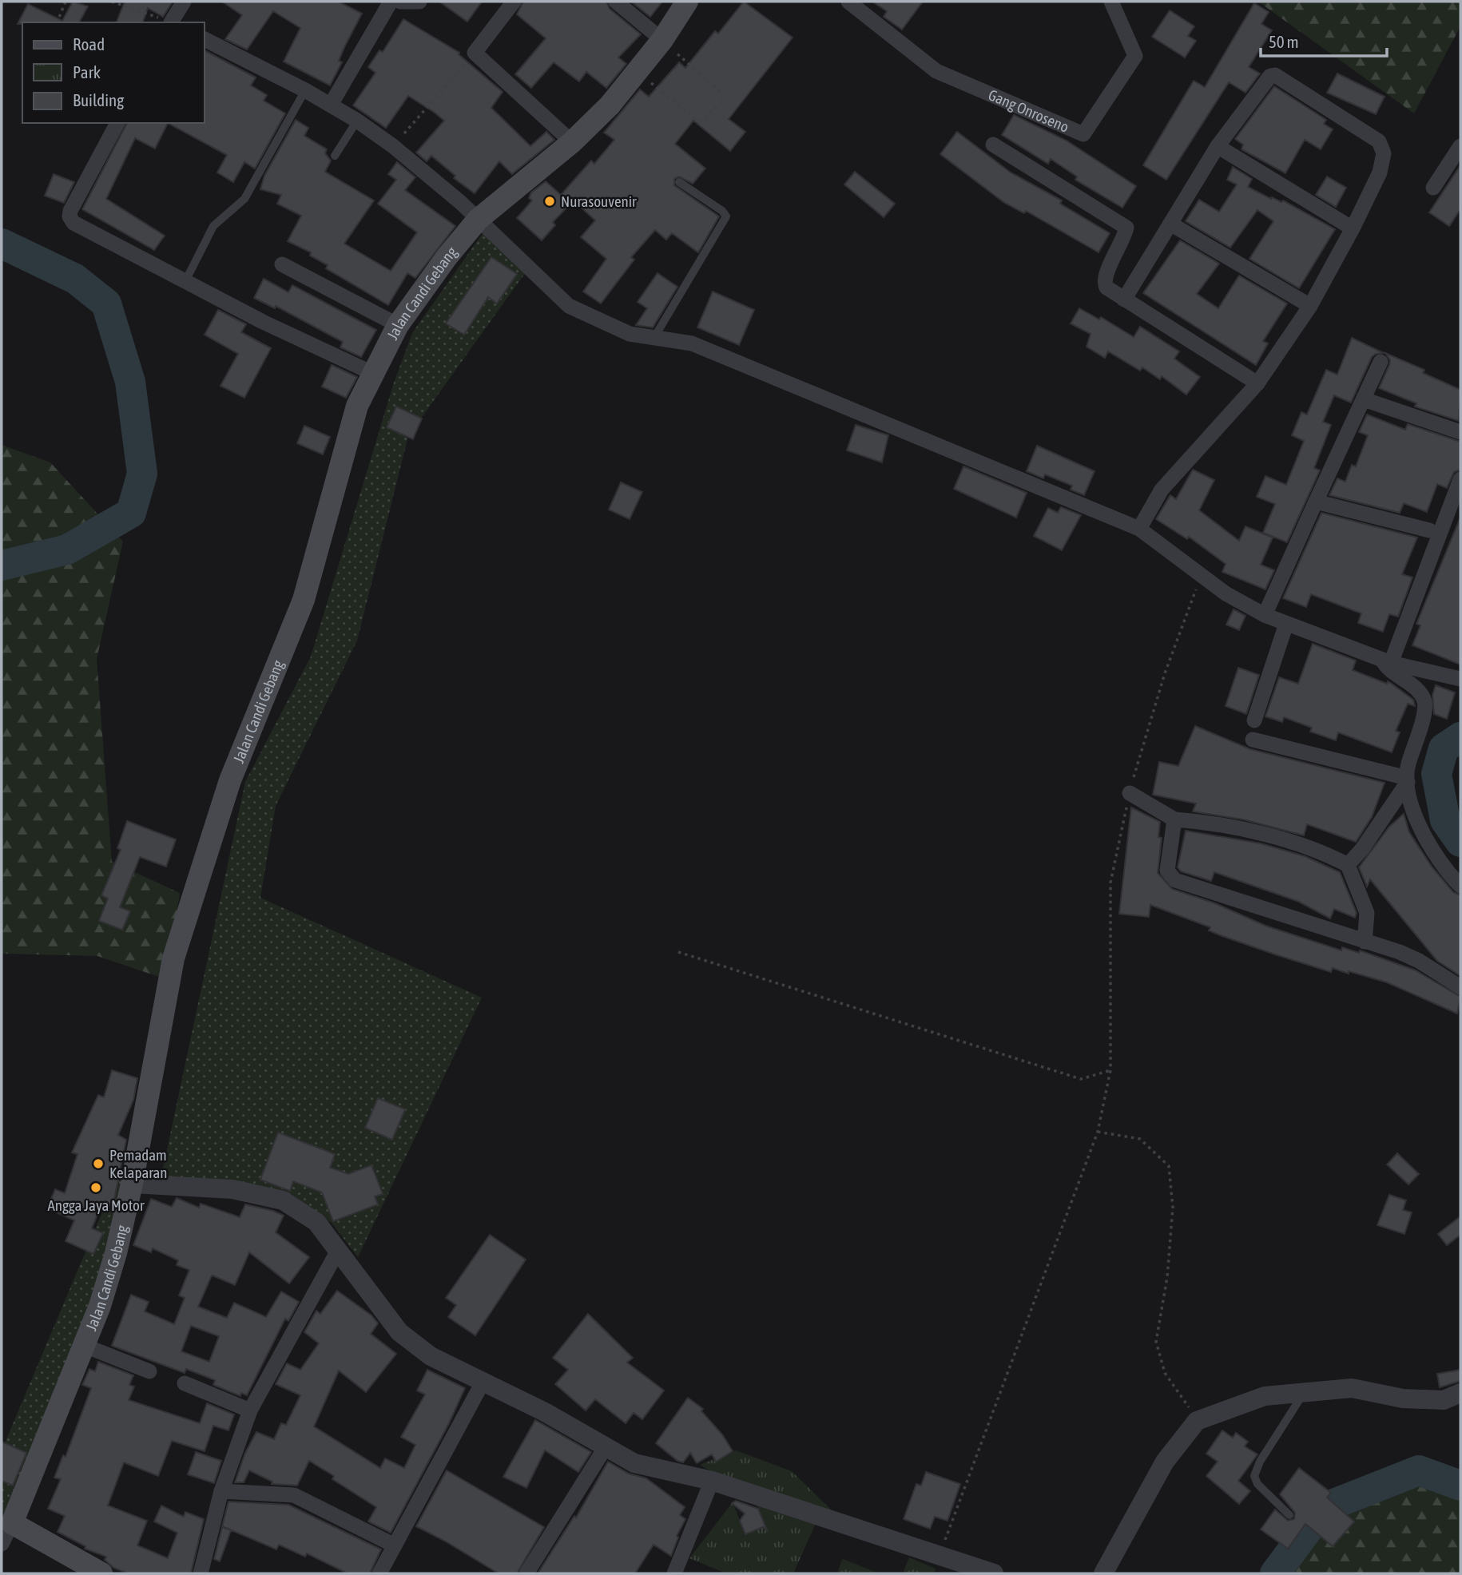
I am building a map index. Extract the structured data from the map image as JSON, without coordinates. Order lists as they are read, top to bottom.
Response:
{
  "streets": {
    "main road": ["Jalan Candi Gebang"],
    "street": ["Gang Onroseno"]
  },
  "places": ["Nurasouvenir", "Pemadam Kelaparan", "Angga Jaya Motor"],
  "legend": ["Road", "Park", "Building"],
  "scale_bar": "50 m"
}
